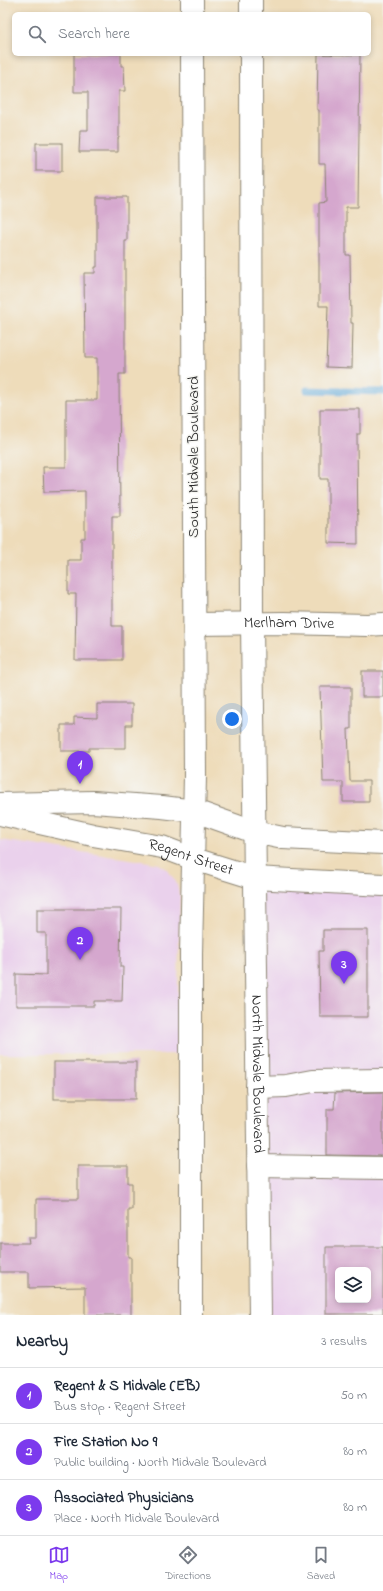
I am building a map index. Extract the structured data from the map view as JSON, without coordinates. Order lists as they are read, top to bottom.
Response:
{
  "streets": {
    "main road": [
      "South Midvale Boulevard",
      "Merlham Drive",
      "Regent Street",
      "North Midvale Boulevard"
    ]
  },
  "crossings": [
    ["South Midvale Boulevard", "Merlham Drive"],
    ["South Midvale Boulevard", "Regent Street"],
    ["Regent Street", "North Midvale Boulevard"]
  ],
  "page": {
    "search": "Search here",
    "pins": ["1", "2", "3"],
    "heading": ["Nearby", "3 results"],
    "list": [
      {
        "mark": "1",
        "name": "Regent & S Midvale (EB)",
        "note": "Bus stop · Regent Street",
        "value": "50 m"
      },
      {
        "mark": "2",
        "name": "Fire Station No 9",
        "note": "Public building · North Midvale Boulevard",
        "value": "80 m"
      },
      {
        "mark": "3",
        "name": "Associated Physicians",
        "note": "Place · North Midvale Boulevard",
        "value": "80 m"
      }
    ],
    "nav": ["Map", "Directions", "Saved"]
  }
}
